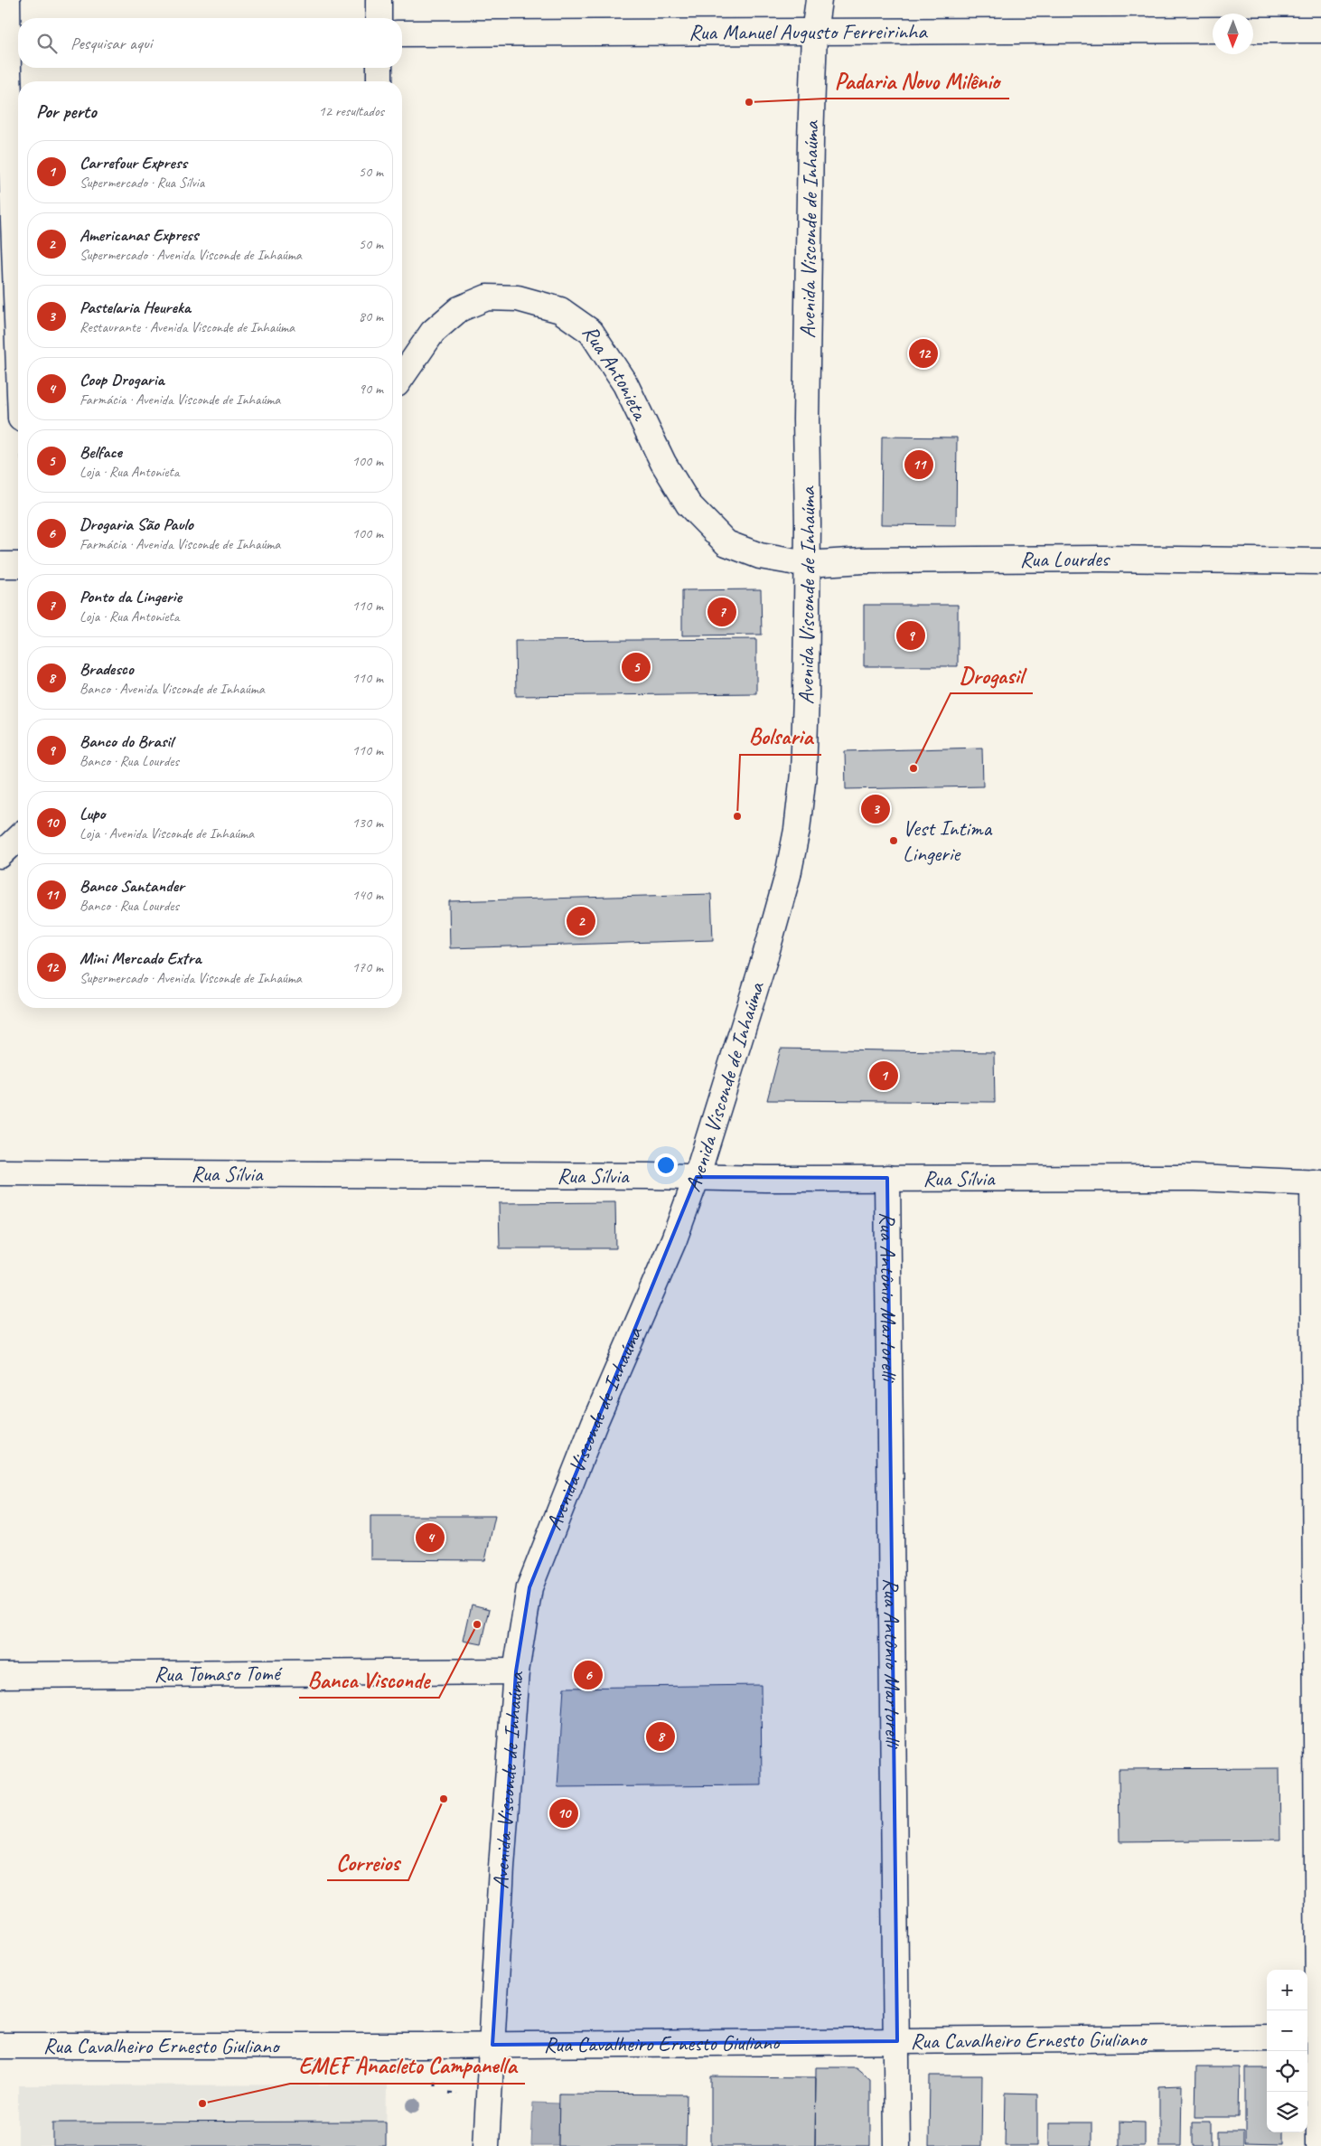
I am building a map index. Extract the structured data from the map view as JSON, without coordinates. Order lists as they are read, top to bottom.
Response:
{
  "streets": {
    "street": [
      "Rua Manuel Augusto Ferreirinha",
      "Avenida Visconde de Inhaúma",
      "Rua Antonieta",
      "Rua Lourdes",
      "Rua Sílvia",
      "Rua Antônio Martorelli",
      "Rua Tomaso Tomé",
      "Rua Cavalheiro Ernesto Giuliano"
    ]
  },
  "crossings": [
    ["Rua Manuel Augusto Ferreirinha", "Avenida Visconde de Inhaúma"],
    ["Avenida Visconde de Inhaúma", "Rua Antonieta"],
    ["Avenida Visconde de Inhaúma", "Rua Lourdes"],
    ["Avenida Visconde de Inhaúma", "Rua Sílvia"],
    ["Avenida Visconde de Inhaúma", "Rua Tomaso Tomé"],
    ["Avenida Visconde de Inhaúma", "Rua Cavalheiro Ernesto Giuliano"],
    ["Rua Antonieta", "Rua Lourdes"],
    ["Rua Sílvia", "Rua Antônio Martorelli"],
    ["Rua Antônio Martorelli", "Rua Cavalheiro Ernesto Giuliano"]
  ],
  "places": [
    "Padaria Novo Milênio",
    "Drogasil",
    "Bolsaria",
    "Vest Intima Lingerie",
    "Banca Visconde",
    "Correios",
    "EMEF Anacleto Campanella"
  ],
  "north": "bottom",
  "page": {
    "search": "Pesquisar aqui",
    "heading": ["Por perto", "12 resultados"],
    "list": [
      {
        "mark": "1",
        "name": "Carrefour Express",
        "note": "Supermercado · Rua Sílvia",
        "value": "50 m"
      },
      {
        "mark": "2",
        "name": "Americanas Express",
        "note": "Supermercado · Avenida Visconde de Inhaúma",
        "value": "50 m"
      },
      {
        "mark": "3",
        "name": "Pastelaria Heureka",
        "note": "Restaurante · Avenida Visconde de Inhaúma",
        "value": "80 m"
      },
      {
        "mark": "4",
        "name": "Coop Drogaria",
        "note": "Farmácia · Avenida Visconde de Inhaúma",
        "value": "90 m"
      },
      {
        "mark": "5",
        "name": "Belface",
        "note": "Loja · Rua Antonieta",
        "value": "100 m"
      },
      {
        "mark": "6",
        "name": "Drogaria São Paulo",
        "note": "Farmácia · Avenida Visconde de Inhaúma",
        "value": "100 m"
      },
      {
        "mark": "7",
        "name": "Ponto da Lingerie",
        "note": "Loja · Rua Antonieta",
        "value": "110 m"
      },
      {
        "mark": "8",
        "name": "Bradesco",
        "note": "Banco · Avenida Visconde de Inhaúma",
        "value": "110 m"
      },
      {
        "mark": "9",
        "name": "Banco do Brasil",
        "note": "Banco · Rua Lourdes",
        "value": "110 m"
      },
      {
        "mark": "10",
        "name": "Lupo",
        "note": "Loja · Avenida Visconde de Inhaúma",
        "value": "130 m"
      },
      {
        "mark": "11",
        "name": "Banco Santander",
        "note": "Banco · Rua Lourdes",
        "value": "140 m"
      },
      {
        "mark": "12",
        "name": "Mini Mercado Extra",
        "note": "Supermercado · Avenida Visconde de Inhaúma",
        "value": "170 m"
      }
    ],
    "pins": [
      "12",
      "11",
      "7",
      "9",
      "5",
      "3",
      "2",
      "1",
      "4",
      "6",
      "8",
      "10"
    ],
    "map_buttons": ["+", "−"]
  }
}
